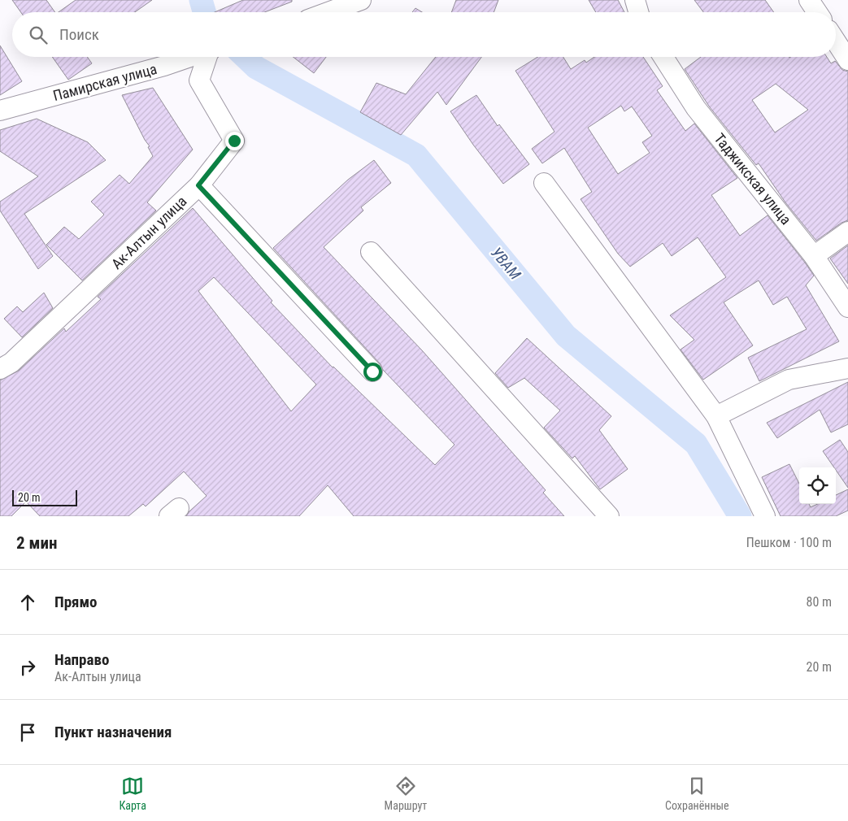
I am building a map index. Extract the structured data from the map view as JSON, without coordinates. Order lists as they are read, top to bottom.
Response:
{
  "streets": {
    "street": ["Памирская улица", "Таджикская улица", "Ак-Алтын улица"]
  },
  "water": ["УВАМ"],
  "scale_bar": "20 m",
  "page": {
    "search": "Поиск",
    "scale": "20 m",
    "heading": ["2 мин", "Пешком · 100 m"],
    "list": [
      ["Прямо", "80 m"],
      ["Направо", "Ак-Алтын улица", "20 m"],
      "Пункт назначения"
    ],
    "nav": ["Карта", "Маршрут", "Сохранённые"]
  }
}
